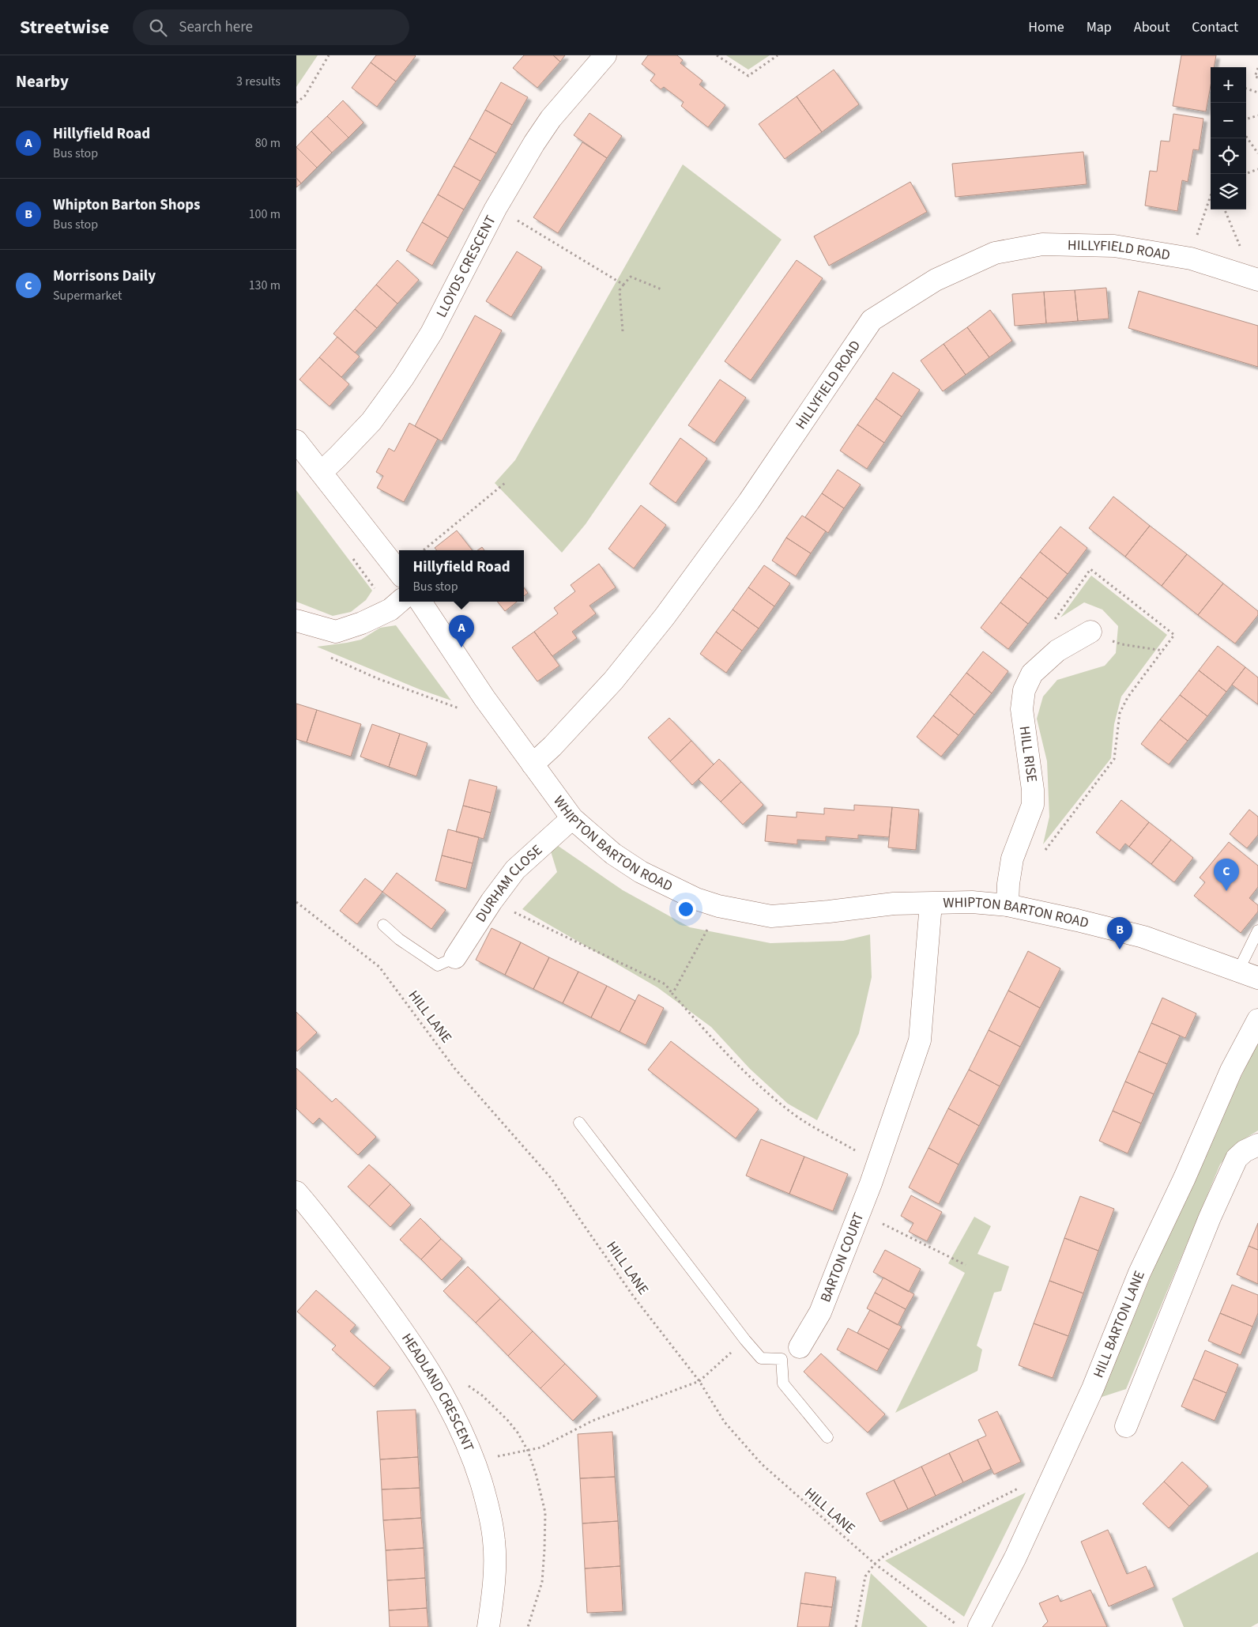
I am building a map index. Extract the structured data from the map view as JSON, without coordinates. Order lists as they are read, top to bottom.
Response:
{
  "streets": {
    "street": [
      "HILLYFIELD ROAD",
      "LLOYDS CRESCENT",
      "HILL RISE",
      "WHIPTON BARTON ROAD",
      "DURHAM CLOSE",
      "BARTON COURT",
      "HILL BARTON LANE",
      "HEADLAND CRESCENT"
    ],
    "path": ["HILL LANE"]
  },
  "crossings": [
    ["HILLYFIELD ROAD", "WHIPTON BARTON ROAD"],
    ["HILL RISE", "WHIPTON BARTON ROAD"],
    ["WHIPTON BARTON ROAD", "DURHAM CLOSE"],
    ["WHIPTON BARTON ROAD", "BARTON COURT"]
  ],
  "page": {
    "header": "Streetwise",
    "search": "Search here",
    "nav": [
      "Home",
      "Map",
      "About",
      "Contact"
    ],
    "heading": ["Nearby", "3 results"],
    "map_buttons": ["+", "−"],
    "list": [
      {
        "mark": "A",
        "name": "Hillyfield Road",
        "note": "Bus stop",
        "value": "80 m"
      },
      {
        "mark": "B",
        "name": "Whipton Barton Shops",
        "note": "Bus stop",
        "value": "100 m"
      },
      {
        "mark": "C",
        "name": "Morrisons Daily",
        "note": "Supermarket",
        "value": "130 m"
      }
    ],
    "popup": ["Hillyfield Road", "Bus stop"],
    "pins": ["A", "C", "B"]
  }
}
